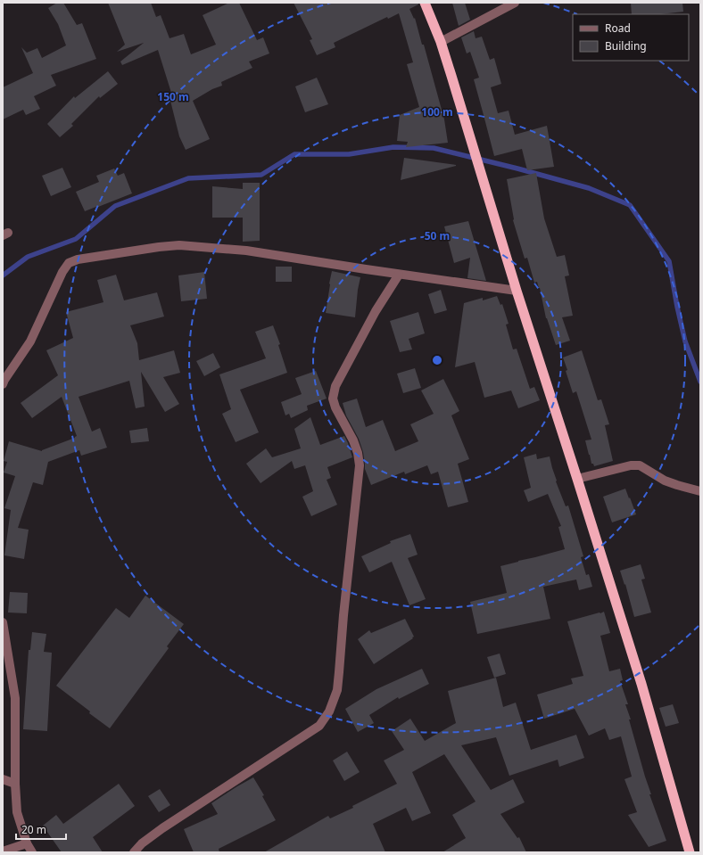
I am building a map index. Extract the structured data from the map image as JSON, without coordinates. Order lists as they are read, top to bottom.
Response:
{
  "legend": ["Road", "Building"],
  "scale_bar": "20 m",
  "rings": ["150 m", "100 m", "50 m"]
}
